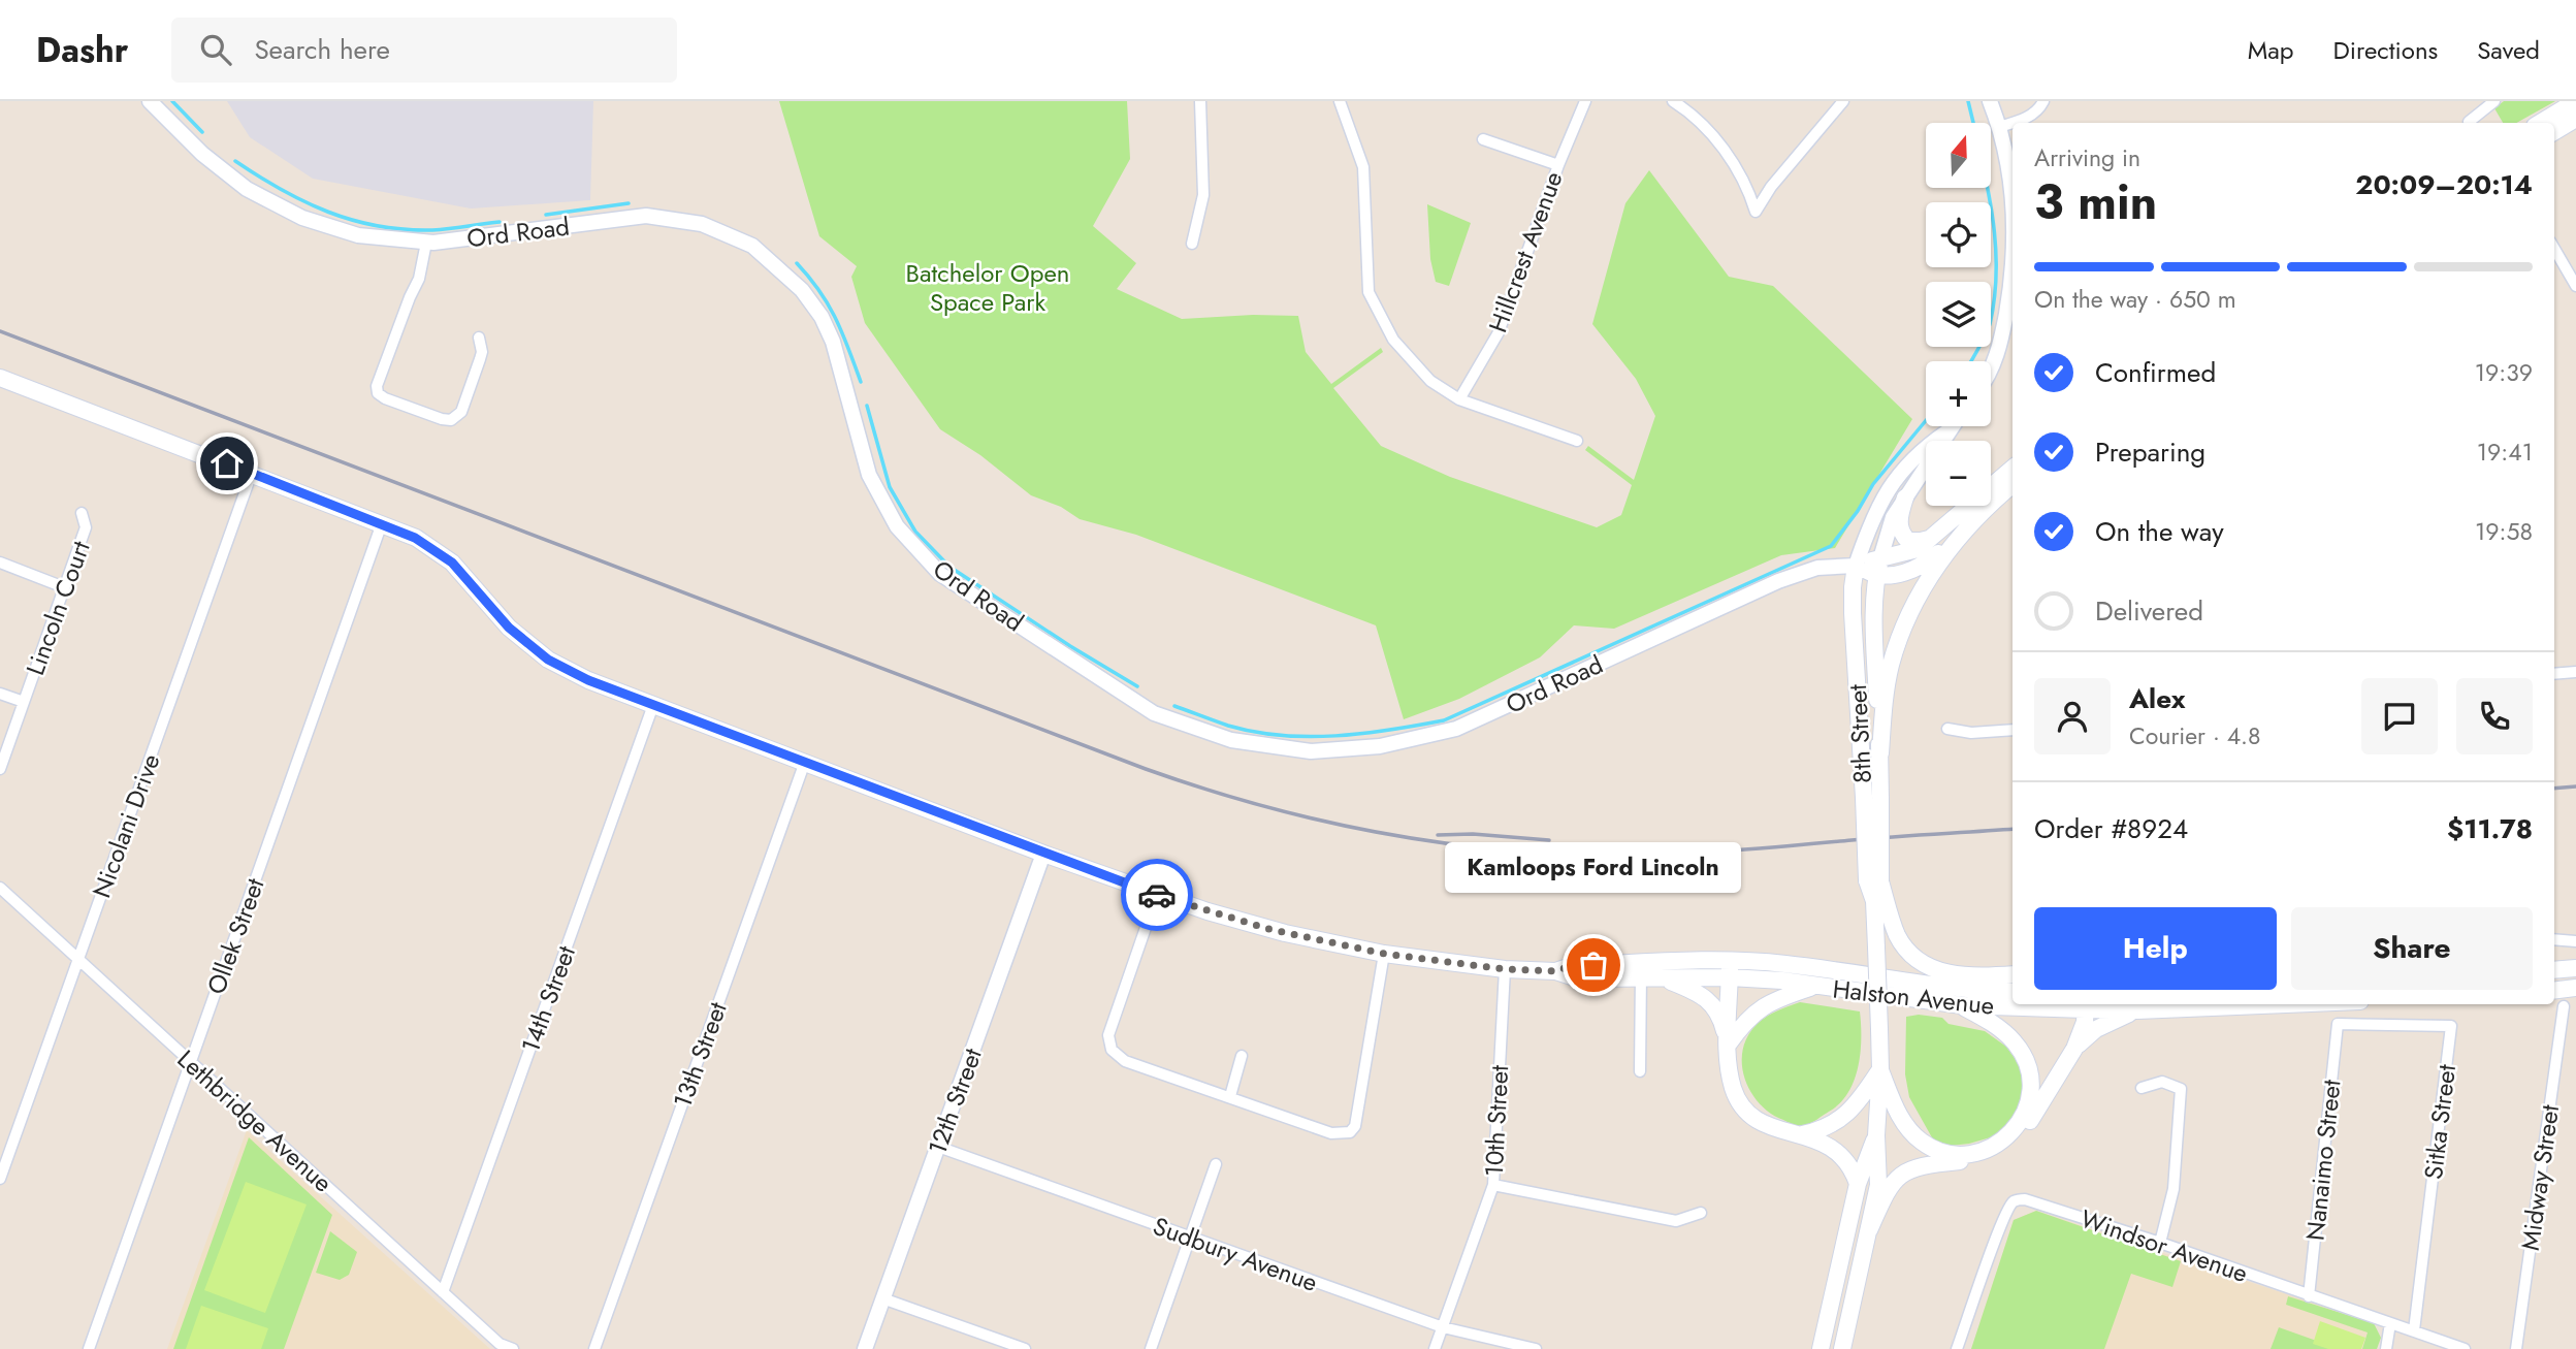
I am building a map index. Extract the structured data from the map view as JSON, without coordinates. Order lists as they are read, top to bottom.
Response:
{
  "streets": {
    "main road": ["8th Street", "Halston Avenue"],
    "street": [
      "Ord Road",
      "Hillcrest Avenue",
      "Lincoln Court",
      "Nicolani Drive",
      "Ollek Street",
      "14th Street",
      "13th Street",
      "12th Street",
      "Lethbridge Avenue",
      "10th Street",
      "Sitka Street",
      "Nanaimo Street",
      "Midway Street",
      "Windsor Avenue",
      "Sudbury Avenue"
    ]
  },
  "crossings": [
    ["Ord Road", "8th Street"],
    ["Nicolani Drive", "Halston Avenue"],
    ["Nicolani Drive", "Lethbridge Avenue"],
    ["Ollek Street", "Halston Avenue"],
    ["Ollek Street", "Lethbridge Avenue"],
    ["Halston Avenue", "14th Street"],
    ["Halston Avenue", "13th Street"],
    ["Halston Avenue", "12th Street"],
    ["Halston Avenue", "10th Street"],
    ["14th Street", "Lethbridge Avenue"],
    ["12th Street", "Sudbury Avenue"],
    ["10th Street", "Sudbury Avenue"],
    ["Sitka Street", "Nanaimo Street"],
    ["Sitka Street", "Windsor Avenue"],
    ["Nanaimo Street", "Windsor Avenue"]
  ],
  "parks": ["Batchelor Open Space Park"],
  "places": ["Kamloops Ford Lincoln"],
  "north": "top",
  "page": {
    "header": "Dashr",
    "search": "Search here",
    "nav": ["Map", "Directions", "Saved"],
    "map_buttons": ["+", "−"],
    "heading": ["3 min", "Arriving in", "20:09–20:14"],
    "panel": [
      "Alex",
      "Courier · 4.8",
      "Order #8924",
      "$11.78"
    ],
    "bar": "On the way · 650 m",
    "list": [
      ["Confirmed", "19:39"],
      ["Preparing", "19:41"],
      ["On the way", "19:58"],
      "Delivered"
    ],
    "bubble": "Kamloops Ford Lincoln",
    "buttons": ["Help", "Share"]
  }
}
